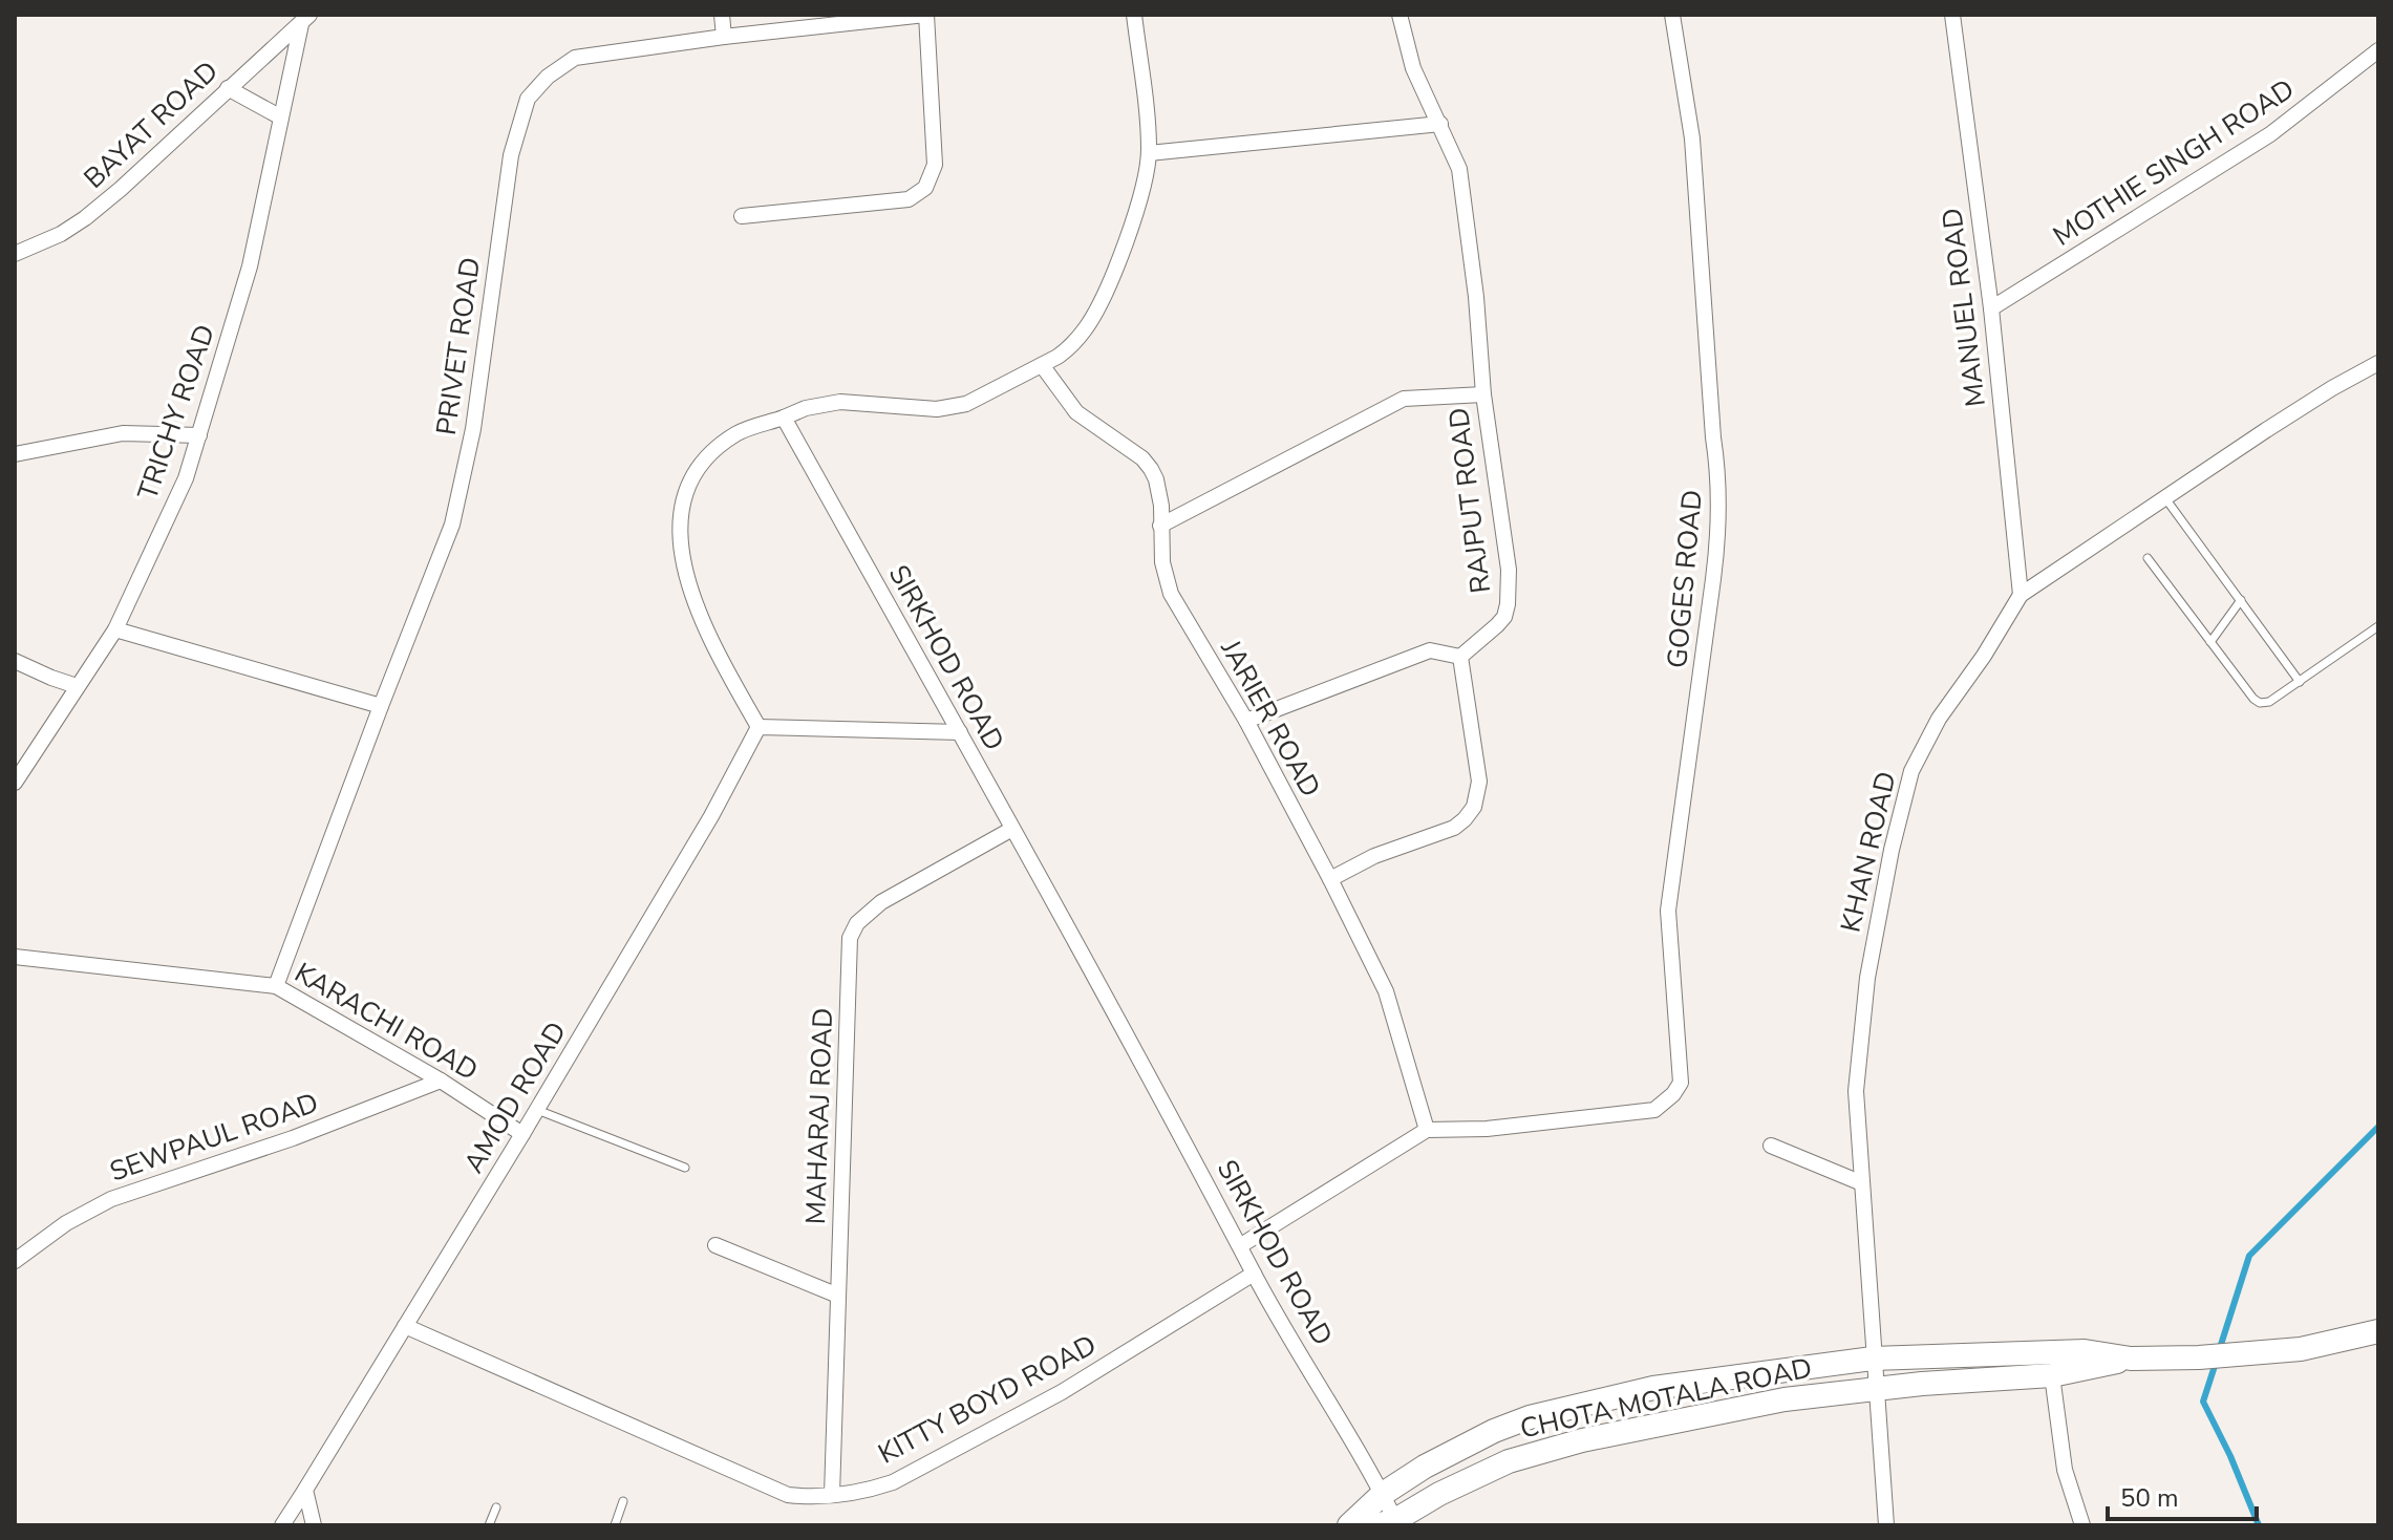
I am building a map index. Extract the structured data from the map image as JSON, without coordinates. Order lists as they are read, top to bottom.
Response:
{
  "streets": {
    "street": [
      "BAYAT ROAD",
      "MOTHIE SINGH ROAD",
      "MANUEL ROAD",
      "PRIVET ROAD",
      "TRICHY ROAD",
      "RAJPUT ROAD",
      "GOGES ROAD",
      "SIRKHOD ROAD",
      "JARIER ROAD",
      "KHAN ROAD",
      "KARACHI ROAD",
      "AMOD ROAD",
      "MAHARAJ ROAD",
      "SEWPAUL ROAD",
      "CHOTA MOTALA ROAD",
      "KITTY BOYD ROAD"
    ]
  },
  "crossings": [
    ["BAYAT ROAD", "TRICHY ROAD"],
    ["MOTHIE SINGH ROAD", "MANUEL ROAD"],
    ["MANUEL ROAD", "KHAN ROAD"],
    ["PRIVET ROAD", "KARACHI ROAD"],
    ["GOGES ROAD", "JARIER ROAD"],
    ["SIRKHOD ROAD", "MAHARAJ ROAD"],
    ["SIRKHOD ROAD", "CHOTA MOTALA ROAD"],
    ["SIRKHOD ROAD", "KITTY BOYD ROAD"],
    ["KHAN ROAD", "CHOTA MOTALA ROAD"],
    ["KARACHI ROAD", "AMOD ROAD"],
    ["KARACHI ROAD", "SEWPAUL ROAD"],
    ["AMOD ROAD", "KITTY BOYD ROAD"],
    ["MAHARAJ ROAD", "KITTY BOYD ROAD"]
  ],
  "scale_bar": "50 m"
}
